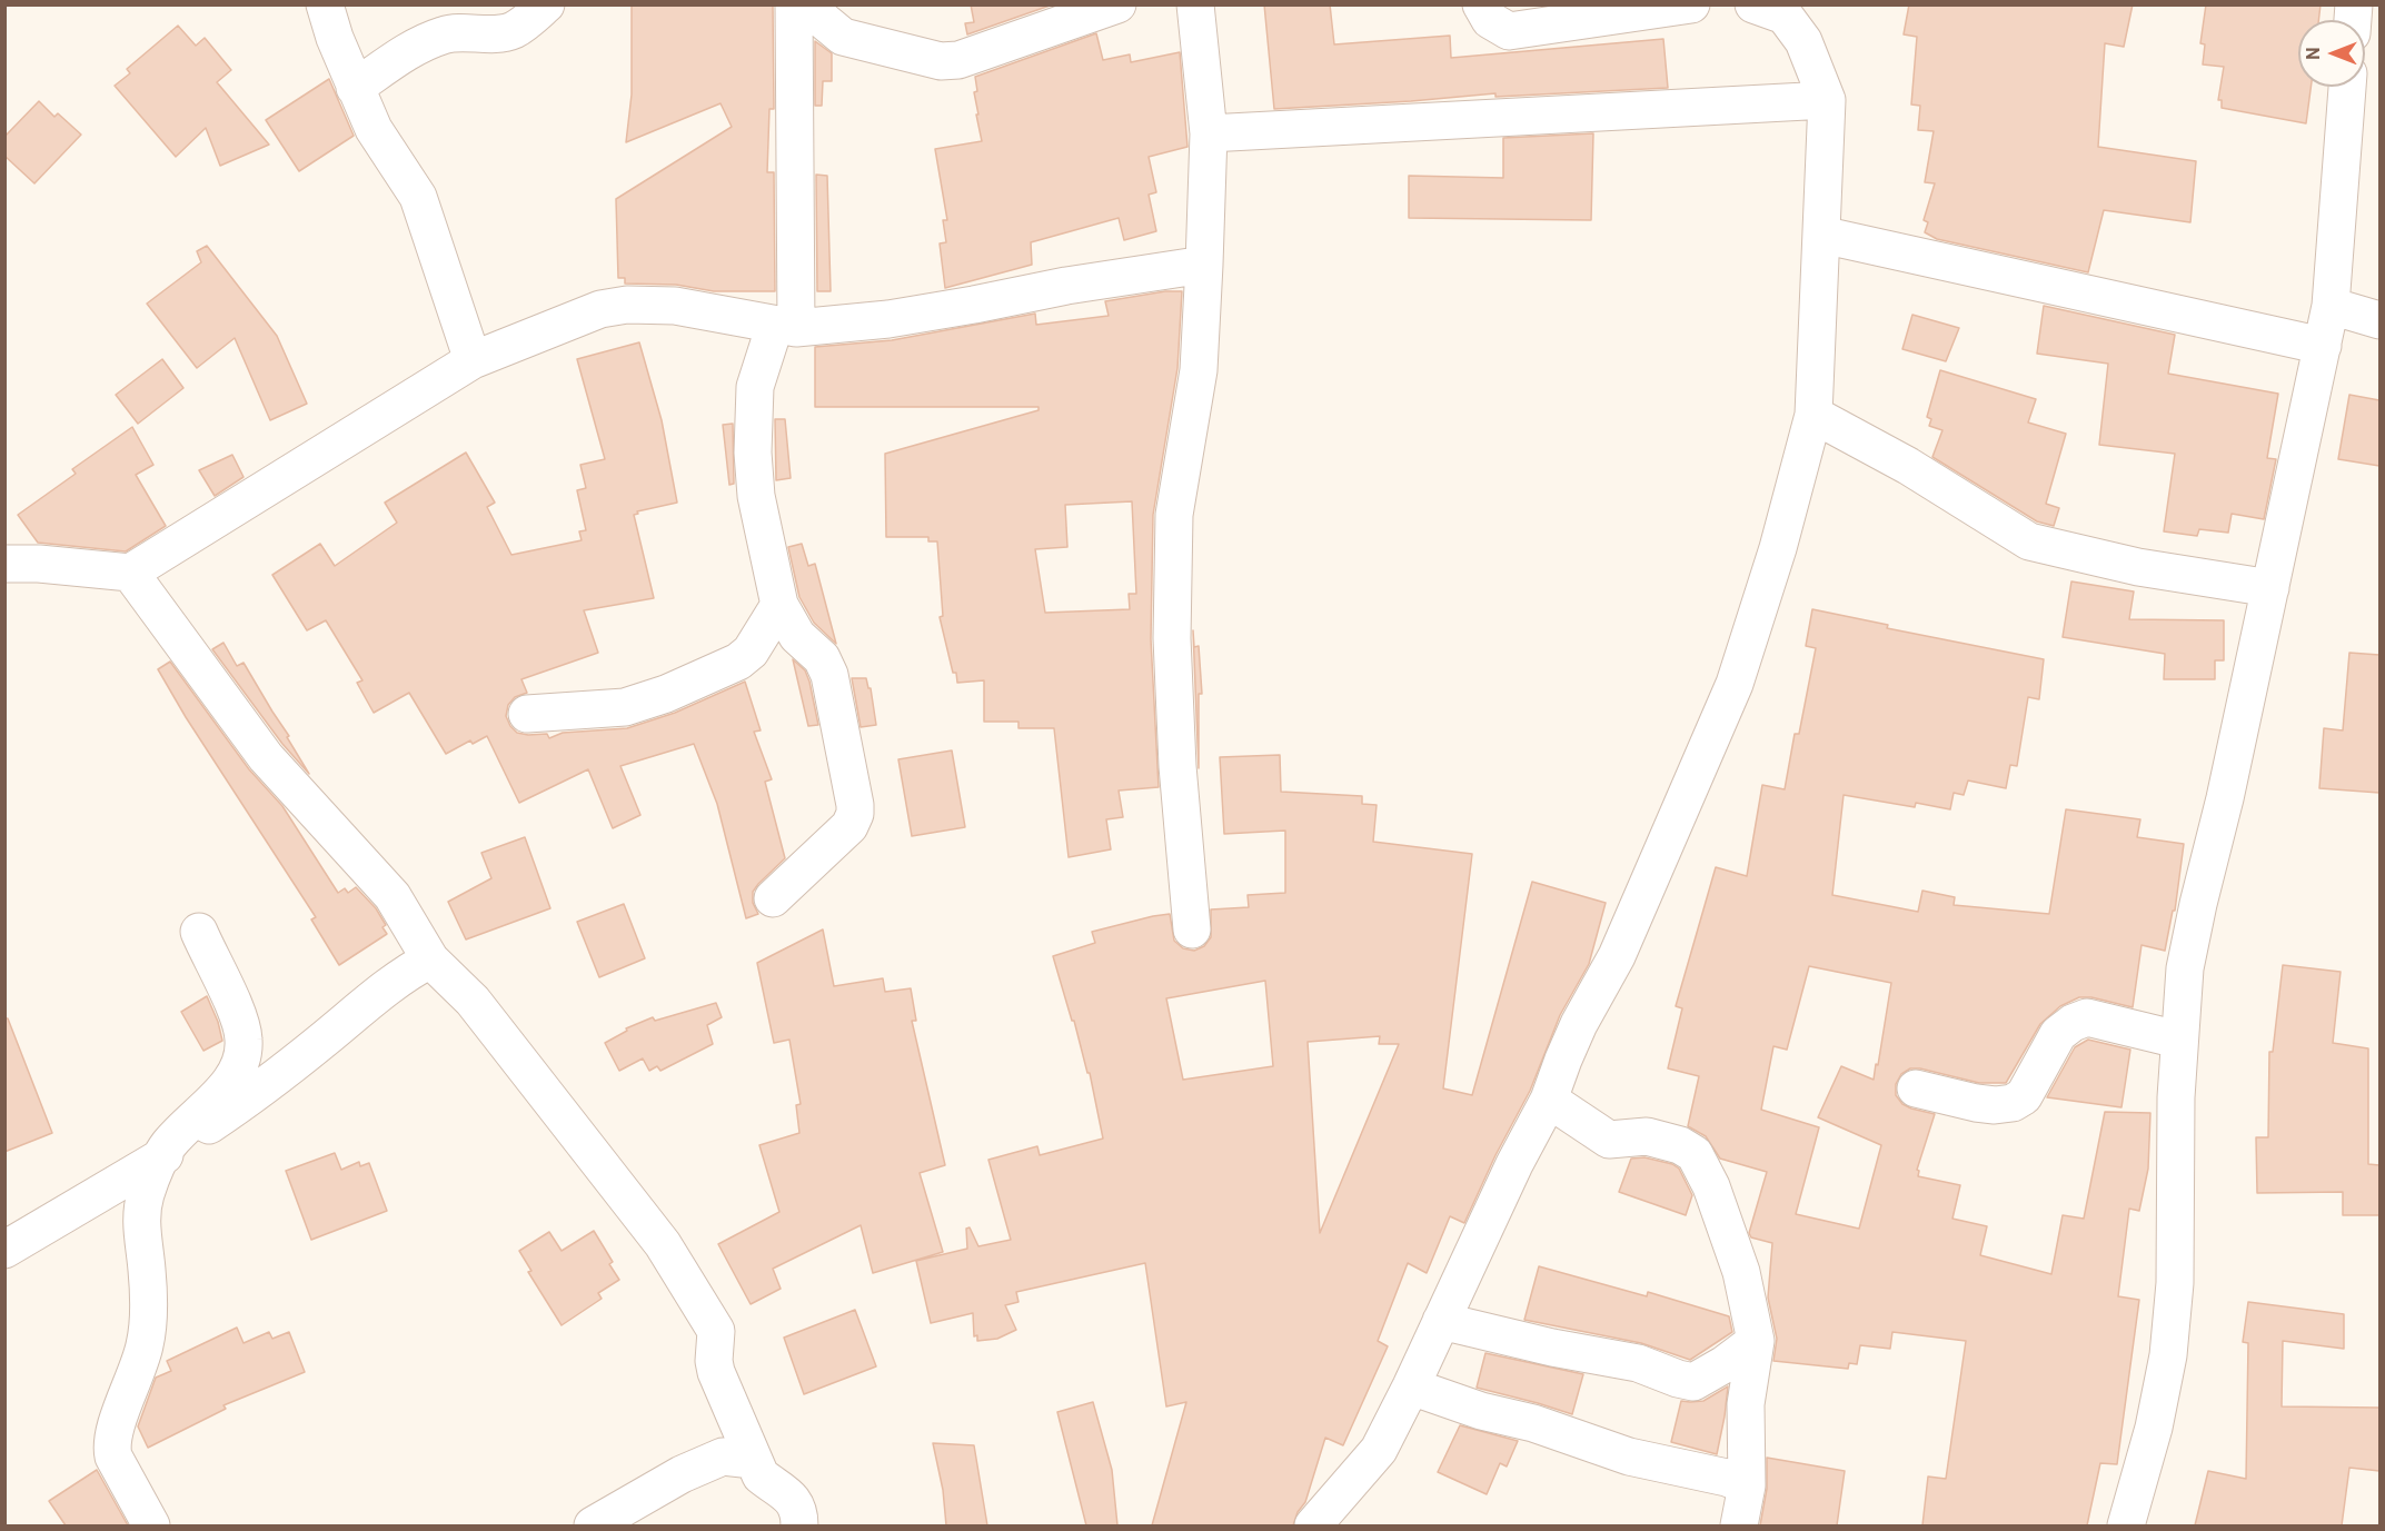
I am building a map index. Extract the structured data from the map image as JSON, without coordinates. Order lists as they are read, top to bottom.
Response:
{
  "north": "left"
}
